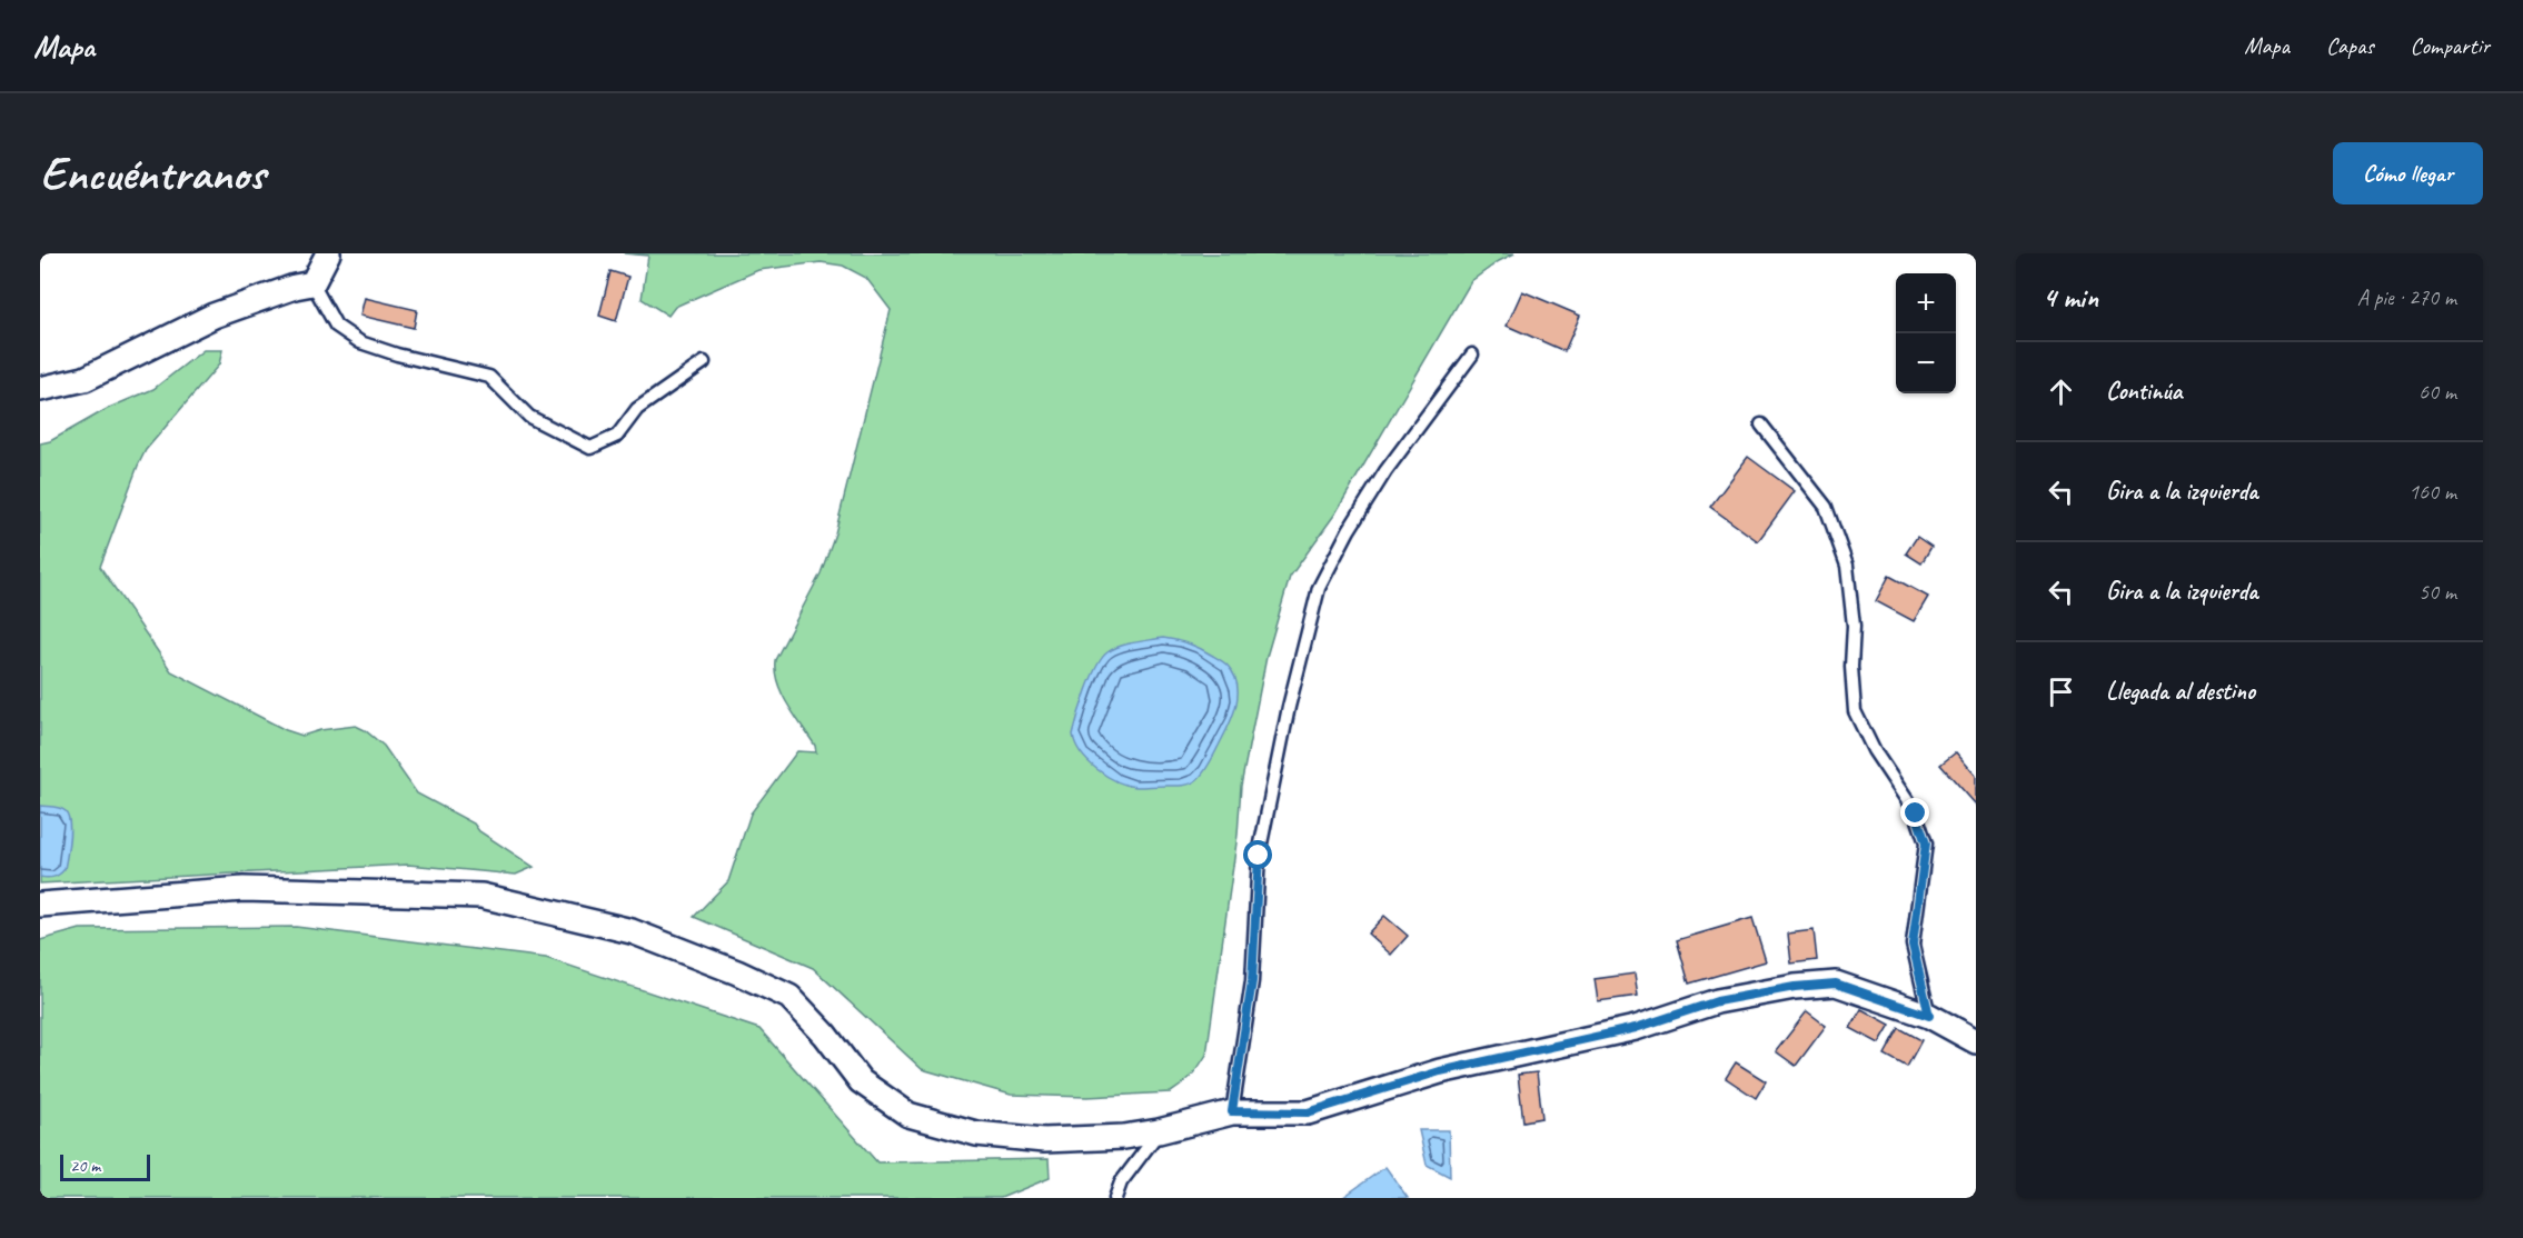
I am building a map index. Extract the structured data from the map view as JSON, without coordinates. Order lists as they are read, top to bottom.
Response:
{
  "scale_bar": "20 m",
  "page": {
    "header": "Mapa",
    "nav": ["Mapa", "Capas", "Compartir"],
    "buttons": "Cómo llegar",
    "title": "Encuéntranos",
    "heading": ["4 min", "A pie · 270 m"],
    "map_buttons": ["+", "−"],
    "list": [
      ["Continúa", "60 m"],
      ["Gira a la izquierda", "160 m"],
      ["Gira a la izquierda", "50 m"],
      "Llegada al destino"
    ],
    "scale": "20 m"
  }
}
